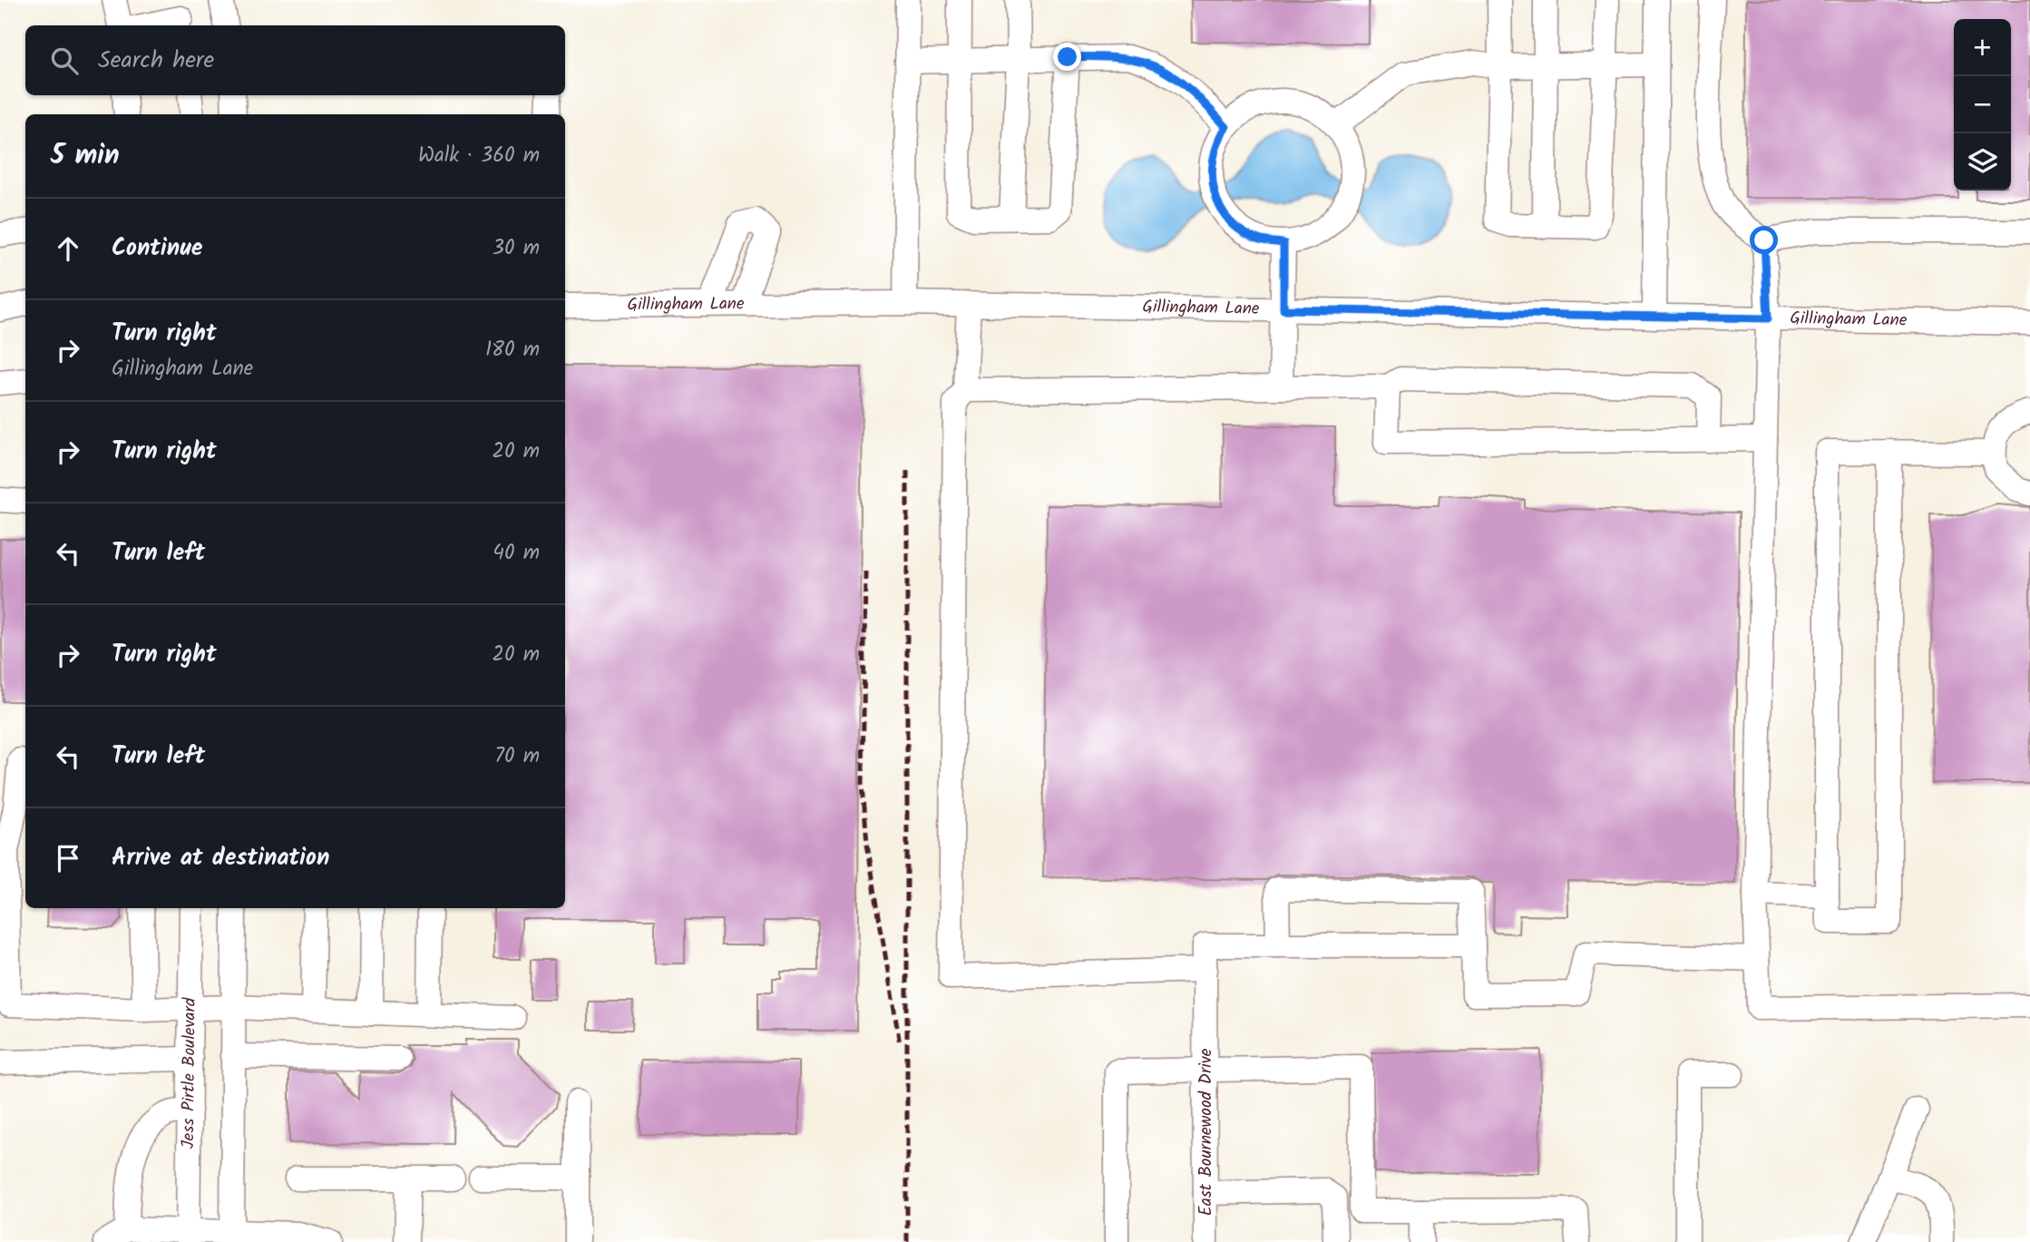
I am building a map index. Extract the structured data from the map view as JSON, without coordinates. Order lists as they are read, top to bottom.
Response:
{
  "streets": {
    "street": ["Gillingham Lane", "Jess Pirtle Boulevard", "East Bournewood Drive"]
  },
  "page": {
    "map_buttons": ["+", "−"],
    "search": "Search here",
    "heading": ["5 min", "Walk · 360 m"],
    "list": [
      ["Continue", "30 m"],
      ["Turn right", "Gillingham Lane", "180 m"],
      ["Turn right", "20 m"],
      ["Turn left", "40 m"],
      ["Turn right", "20 m"],
      ["Turn left", "70 m"],
      "Arrive at destination"
    ]
  }
}
